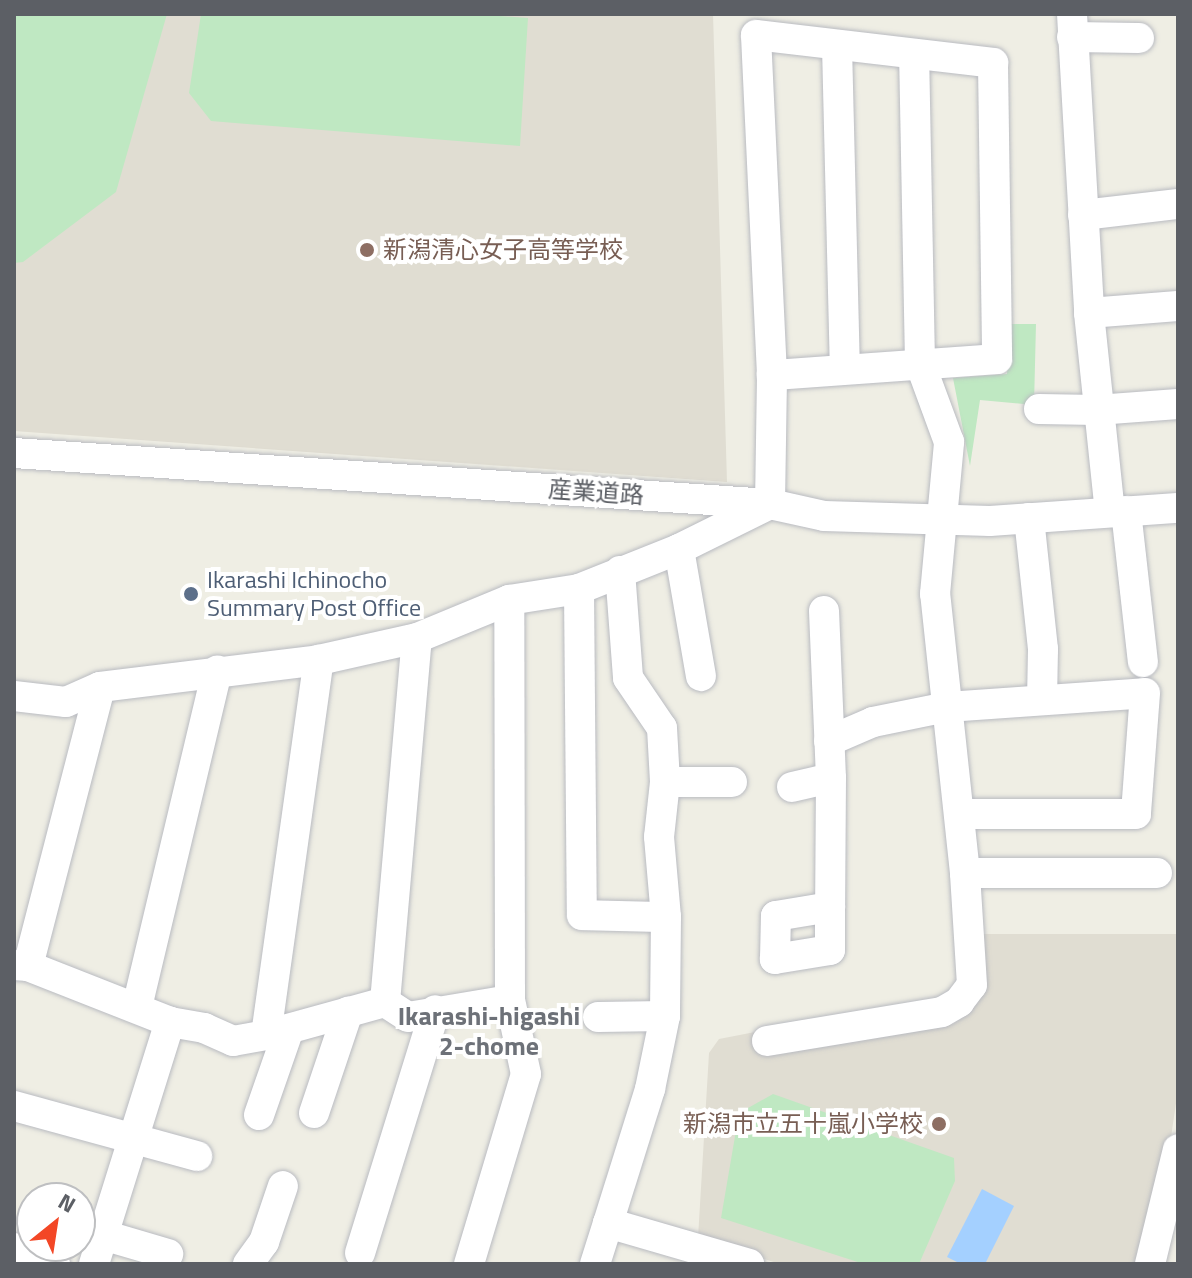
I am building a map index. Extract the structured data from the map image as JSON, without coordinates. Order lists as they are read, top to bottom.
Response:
{
  "streets": {
    "street": ["産業道路"]
  },
  "districts": ["Ikarashi-higashi 2-chome"],
  "places": ["新潟清心女子高等学校", "Ikarashi Ichinocho Summary Post Office", "新潟市立五十嵐小学校"],
  "north": "top right"
}
